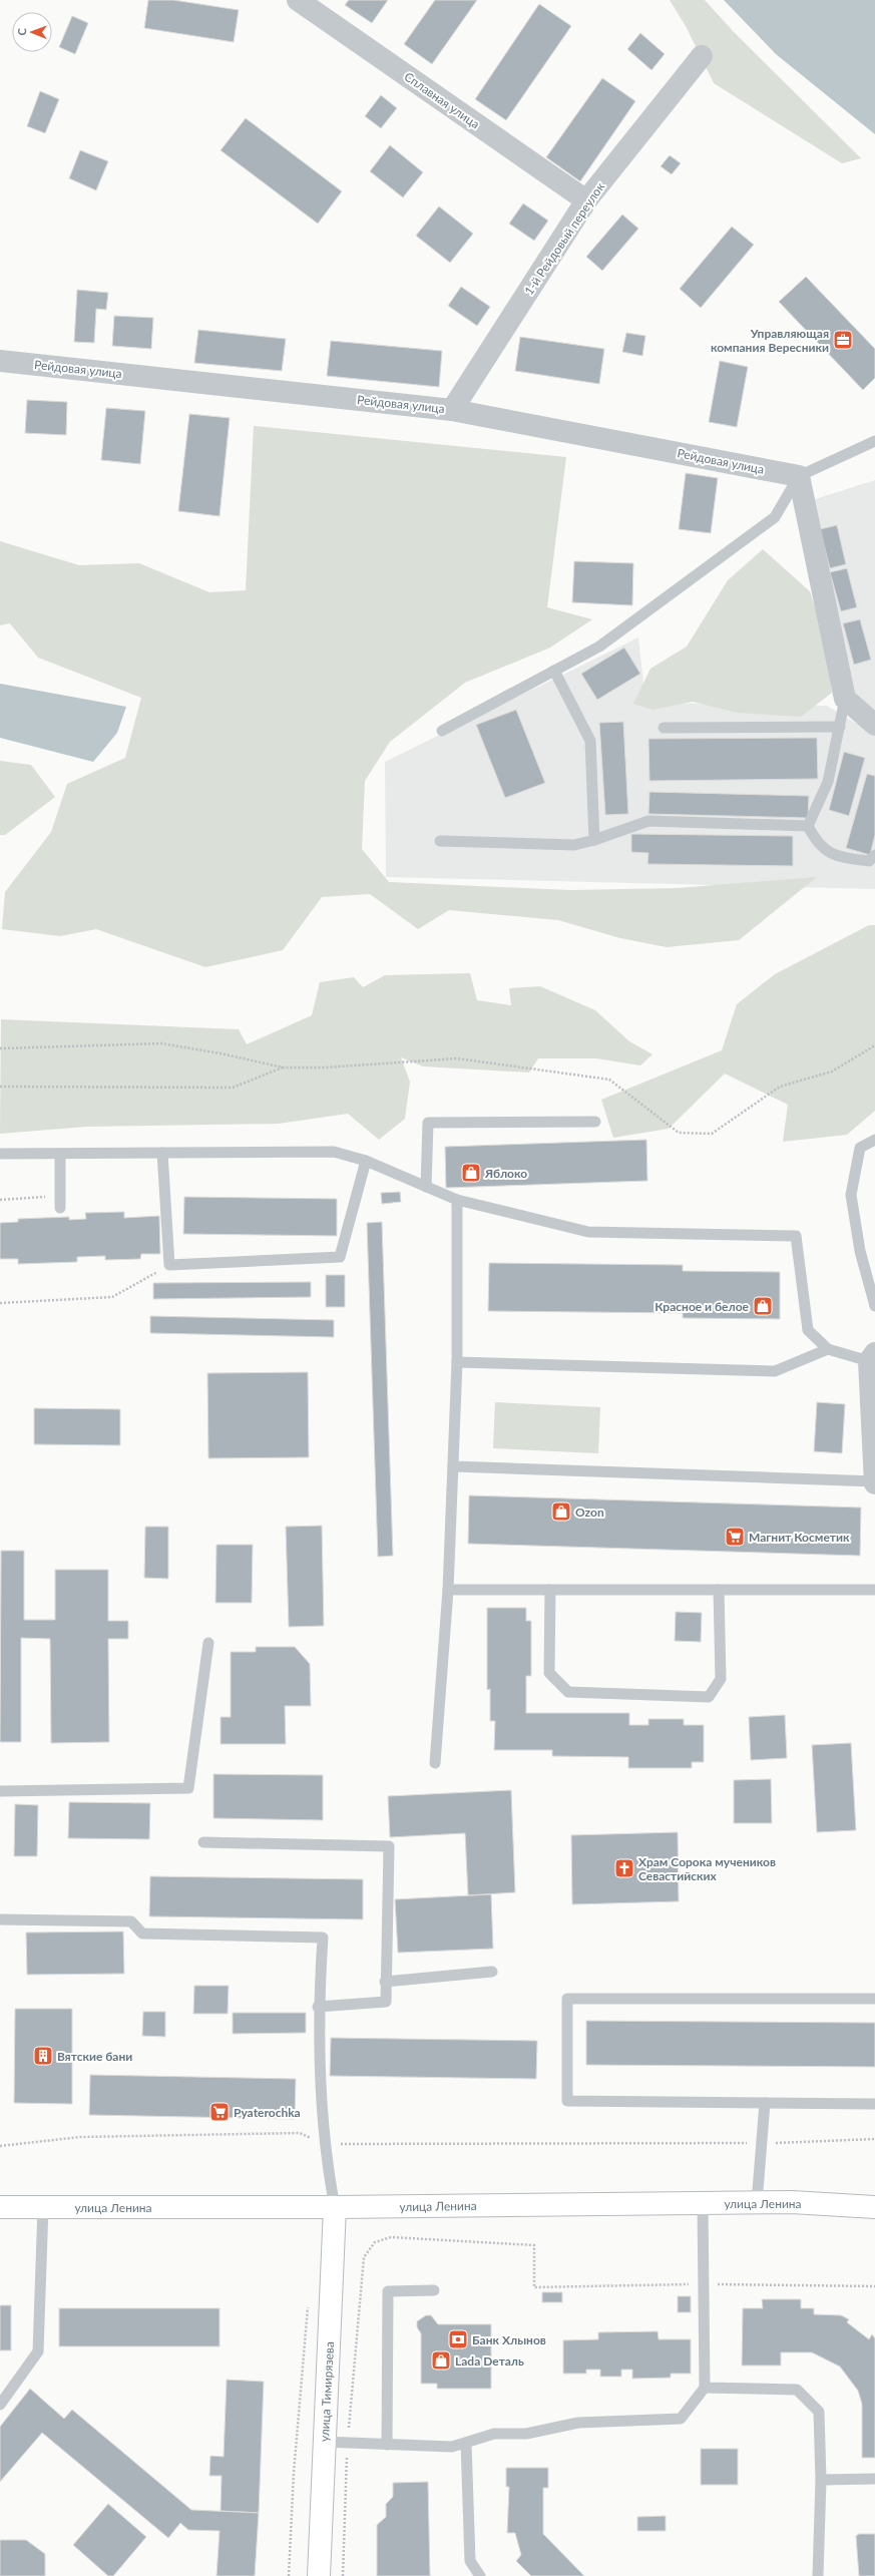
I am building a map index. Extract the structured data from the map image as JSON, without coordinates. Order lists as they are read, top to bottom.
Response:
{
  "streets": {
    "main road": ["улица Ленина", "улица Тимирязева"],
    "street": ["Сплавная улица", "1-й Рейдовый переулок", "Рейдовая улица"]
  },
  "crossings": [
    ["Сплавная улица", "1-й Рейдовый переулок"],
    ["1-й Рейдовый переулок", "Рейдовая улица"],
    ["улица Ленина", "улица Тимирязева"]
  ],
  "places": {
    "office": ["Управляющая компания Вересники"],
    "shop": [
      "Яблоко",
      "Красное и белое",
      "Ozon",
      "Lada Dеталь"
    ],
    "supermarket": ["Магнит Косметик", "Pyaterochka"],
    "church": ["Храм Сорока мучеников Севастийских"],
    "building": ["Вятские бани"],
    "bank": ["Банк Хлынов"]
  },
  "north": "left"
}
